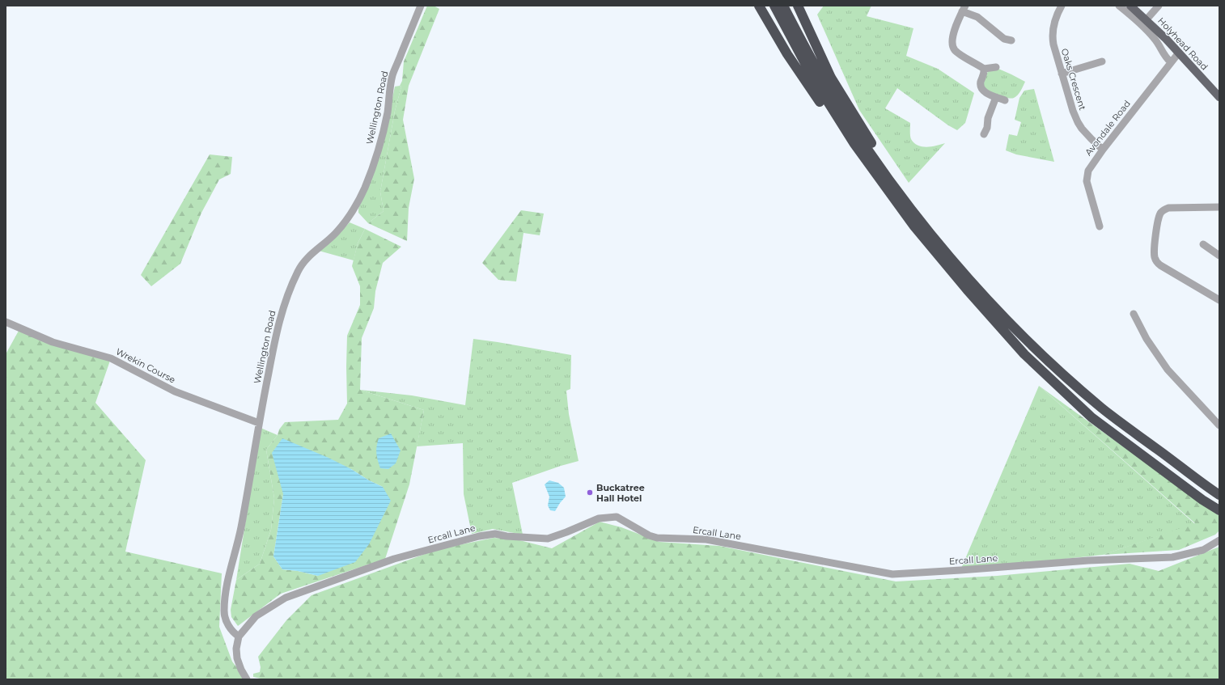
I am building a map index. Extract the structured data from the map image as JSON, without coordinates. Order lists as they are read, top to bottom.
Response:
{
  "streets": {
    "main road": ["Holyhead Road"],
    "street": [
      "Oaks Crescent",
      "Wellington Road",
      "Avondale Road",
      "Wrekin Course",
      "Ercall Lane"
    ]
  },
  "crossings": [
    ["Holyhead Road", "Avondale Road"],
    ["Oaks Crescent", "Avondale Road"],
    ["Wellington Road", "Wrekin Course"],
    ["Wellington Road", "Ercall Lane"]
  ],
  "places": ["Buckatree Hall Hotel"]
}
